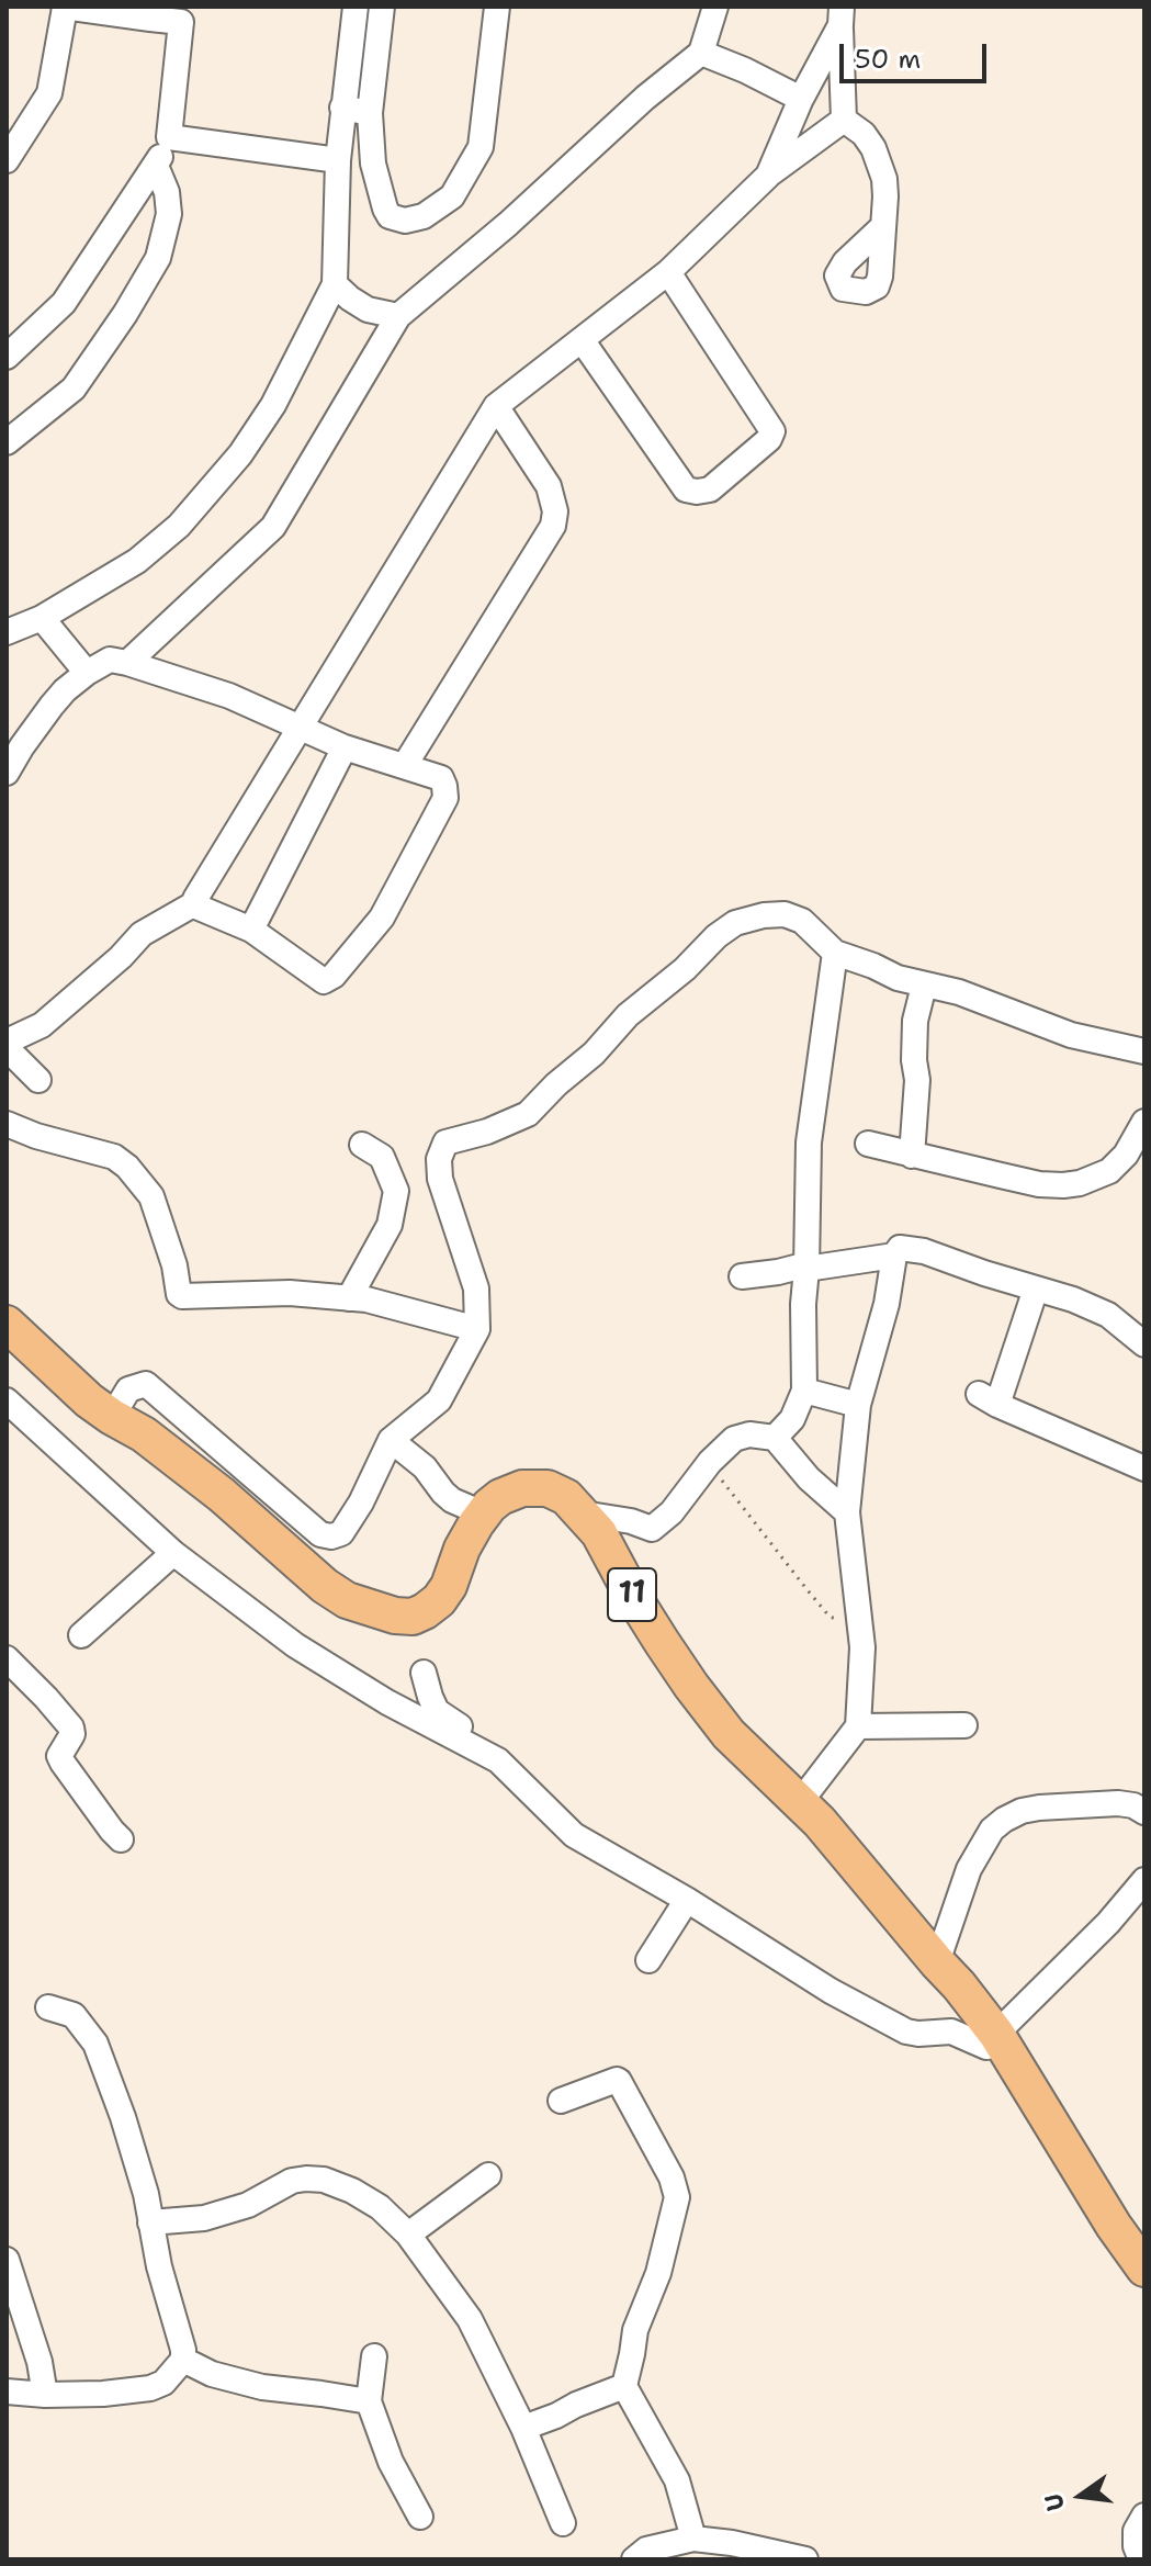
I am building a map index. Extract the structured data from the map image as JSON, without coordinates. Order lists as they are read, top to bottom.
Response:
{
  "streets": {
    "highway": ["11"]
  },
  "scale_bar": "50 m",
  "north": "left"
}
